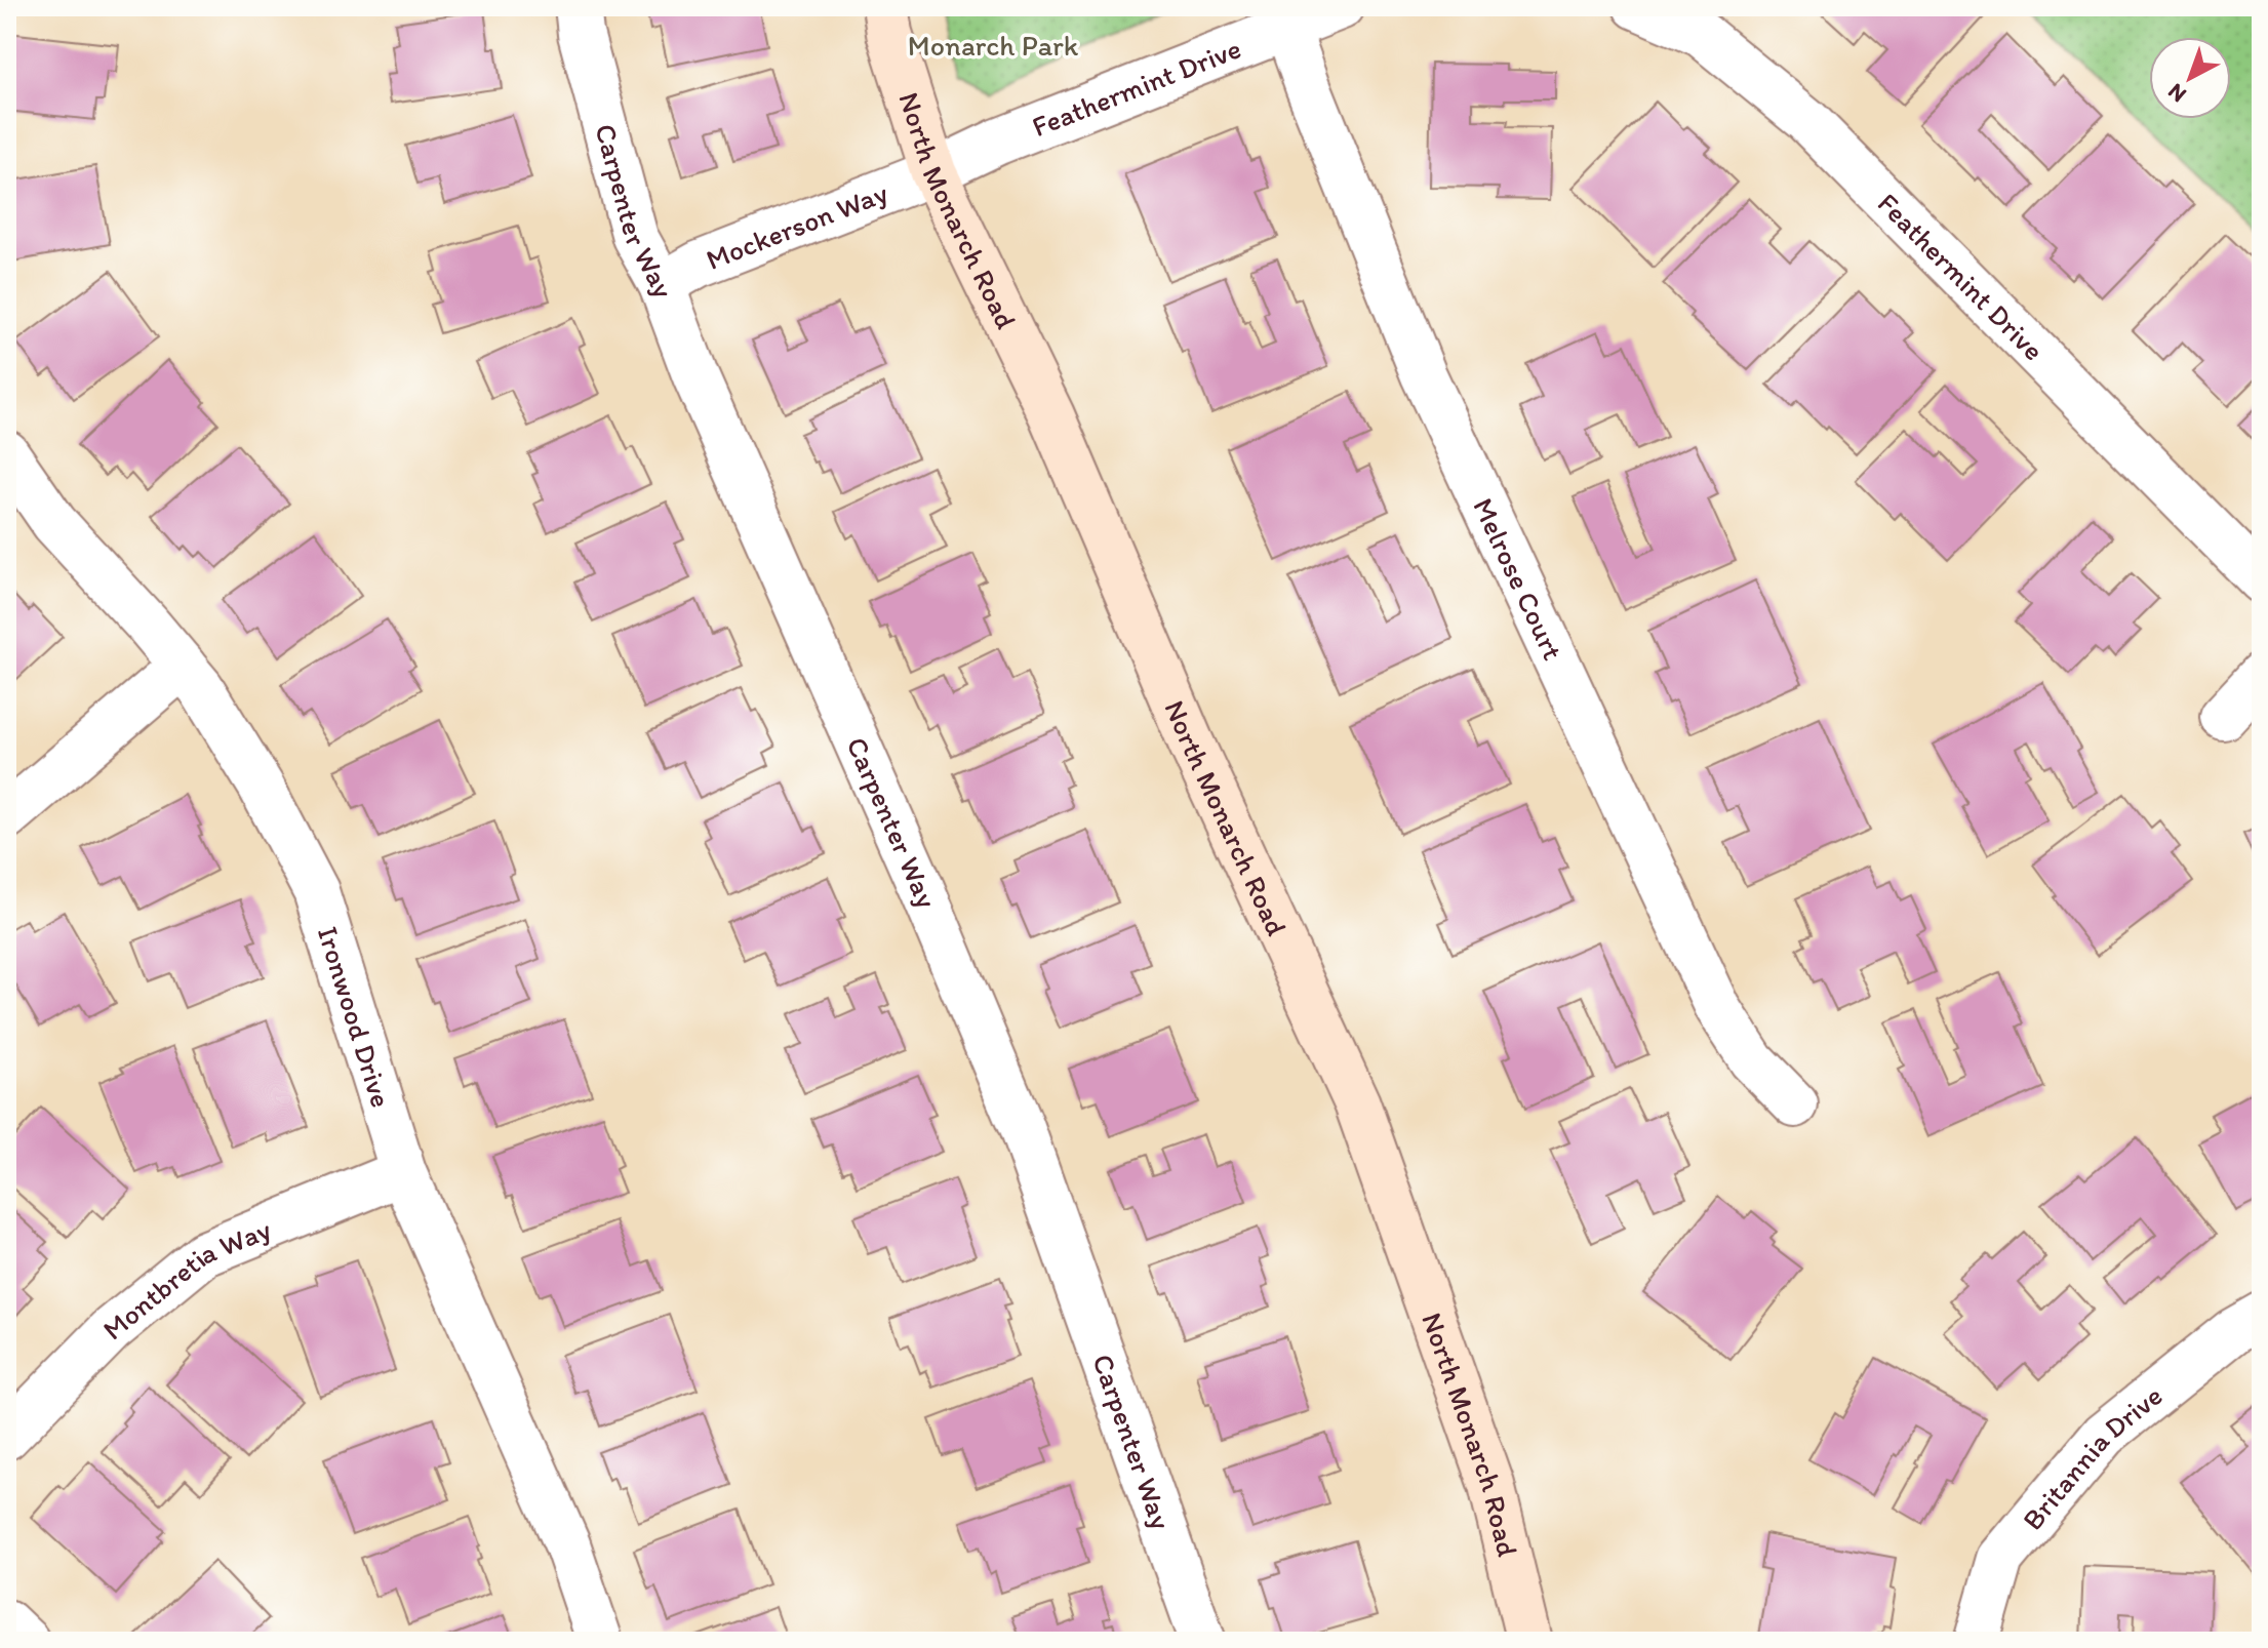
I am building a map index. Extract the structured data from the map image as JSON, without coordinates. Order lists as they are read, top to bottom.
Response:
{
  "streets": {
    "street": [
      "Feathermint Drive",
      "North Monarch Road",
      "Carpenter Way",
      "Mockerson Way",
      "Melrose Court",
      "Ironwood Drive",
      "Montbretia Way",
      "Britannia Drive"
    ]
  },
  "crossings": [
    ["Feathermint Drive", "North Monarch Road"],
    ["Feathermint Drive", "Mockerson Way"],
    ["Feathermint Drive", "Melrose Court"],
    ["North Monarch Road", "Mockerson Way"],
    ["Carpenter Way", "Mockerson Way"],
    ["Ironwood Drive", "Montbretia Way"]
  ],
  "parks": ["Monarch Park"],
  "north": "bottom left"
}
